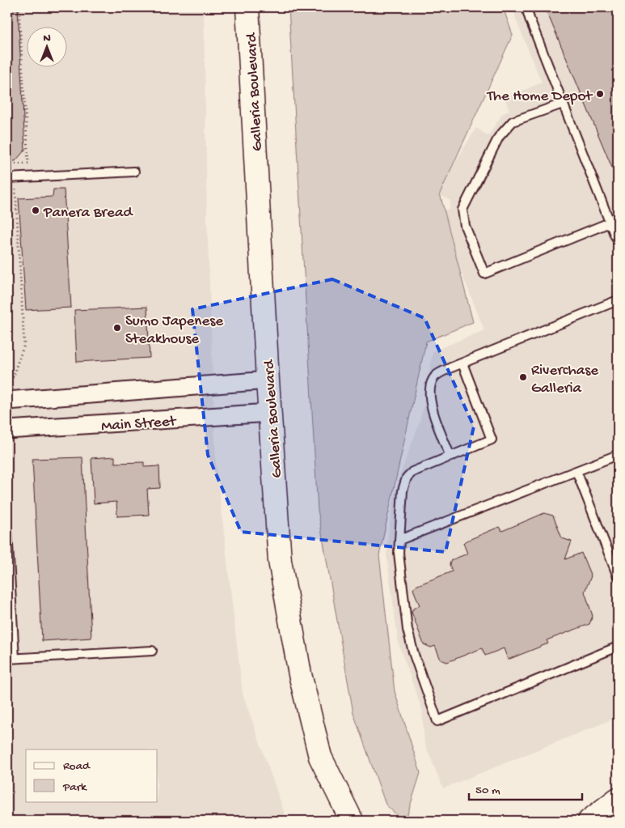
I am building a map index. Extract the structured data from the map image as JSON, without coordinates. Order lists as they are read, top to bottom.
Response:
{
  "streets": {
    "main road": ["Galleria Boulevard"],
    "street": ["Main Street"]
  },
  "crossings": [
    ["Galleria Boulevard", "Main Street"]
  ],
  "places": [
    "The Home Depot",
    "Panera Bread",
    "Sumo Japenese Steakhouse",
    "Riverchase Galleria"
  ],
  "legend": ["Road", "Park"],
  "scale_bar": "50 m",
  "north": "top"
}
